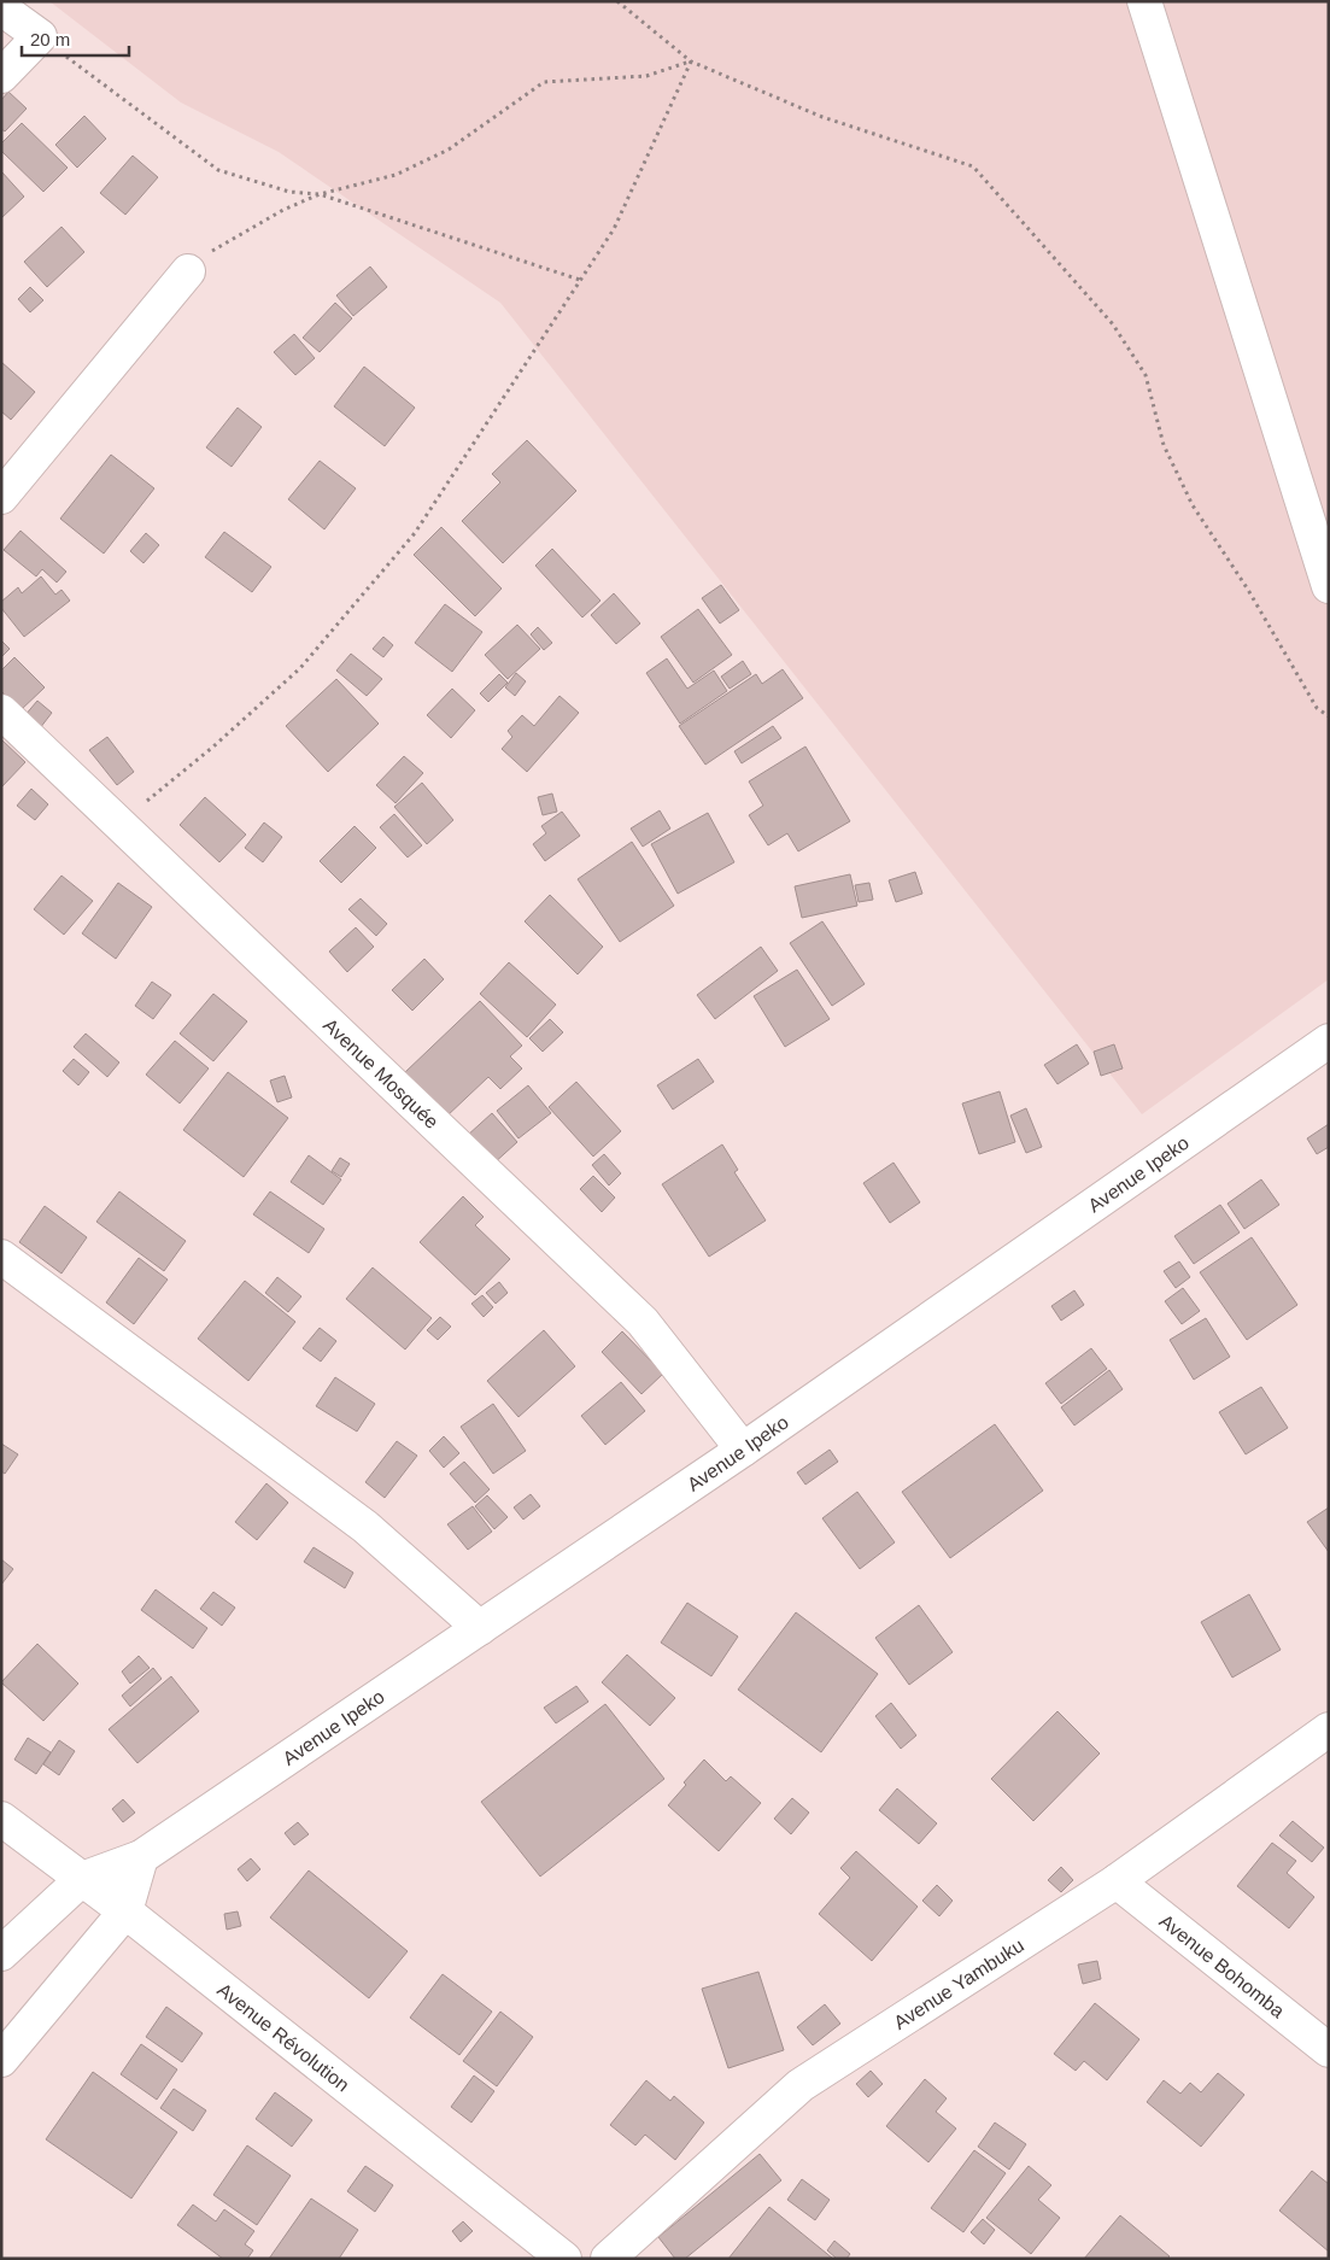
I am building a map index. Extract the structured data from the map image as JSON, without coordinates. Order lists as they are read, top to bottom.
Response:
{
  "streets": {
    "street": [
      "Avenue Mosquée",
      "Avenue Ipeko",
      "Avenue Bohomba",
      "Avenue Yambuku",
      "Avenue Révolution"
    ]
  },
  "crossings": [
    ["Avenue Mosquée", "Avenue Ipeko"],
    ["Avenue Ipeko", "Avenue Révolution"],
    ["Avenue Bohomba", "Avenue Yambuku"]
  ],
  "scale_bar": "20 m"
}
